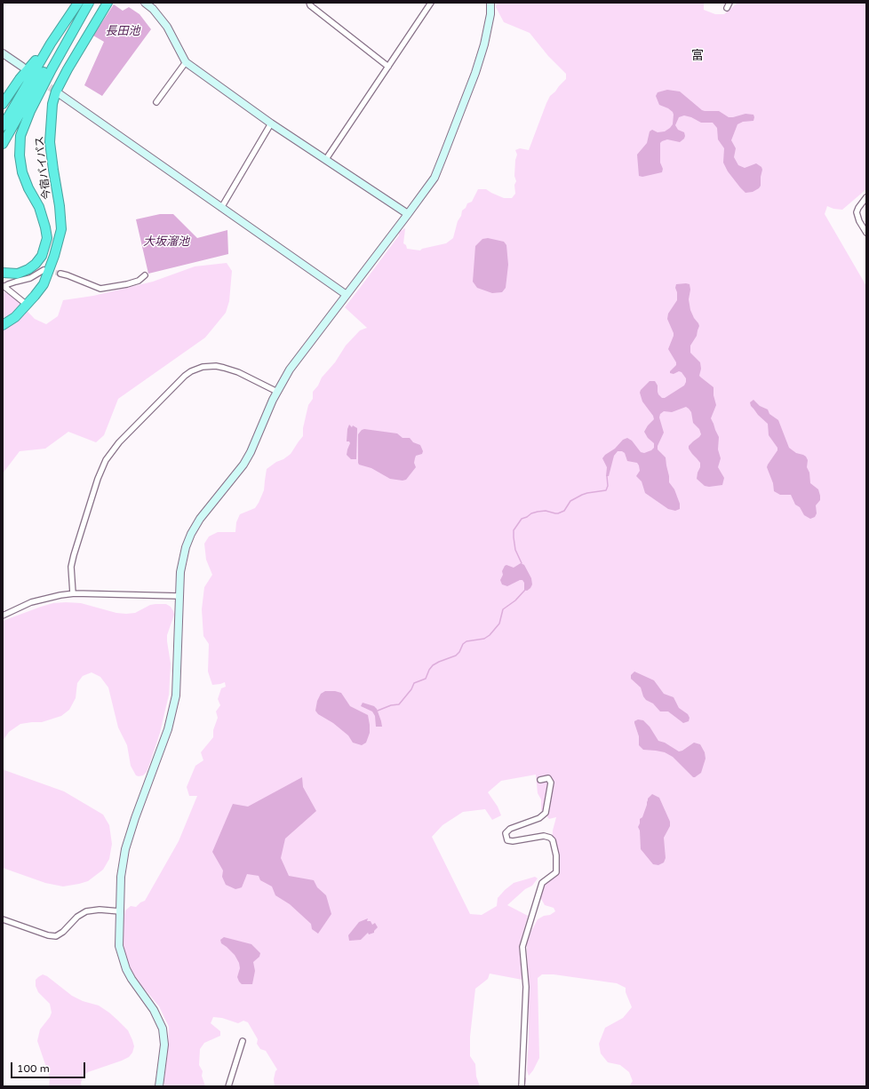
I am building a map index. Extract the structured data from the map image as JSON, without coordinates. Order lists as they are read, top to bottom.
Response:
{
  "streets": {
    "highway": ["今宿バイパス"]
  },
  "districts": ["富"],
  "water": ["長田池", "大坂溜池"],
  "scale_bar": "100 m"
}
